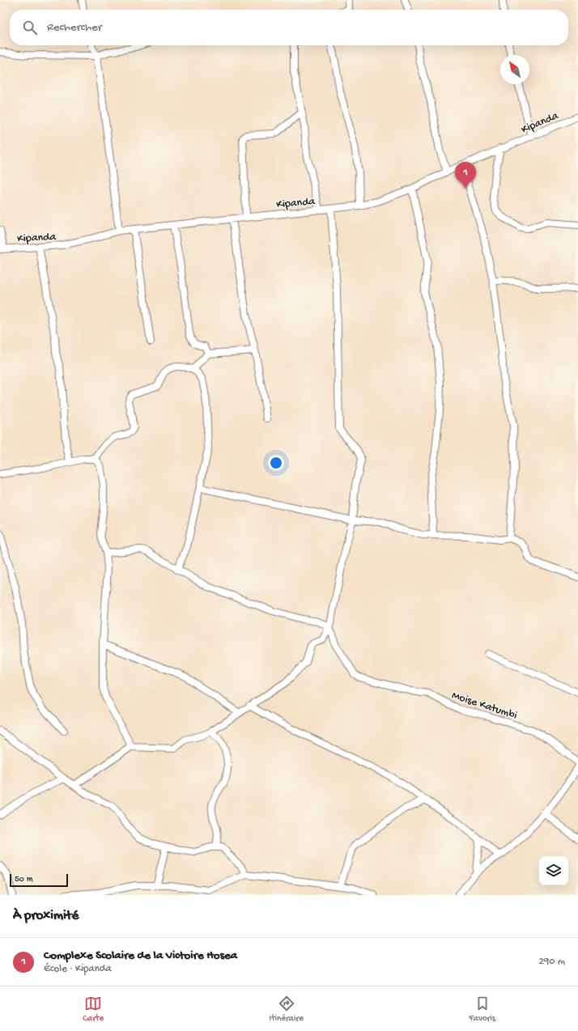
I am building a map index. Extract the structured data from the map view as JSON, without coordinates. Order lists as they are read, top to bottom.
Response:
{
  "streets": {
    "street": ["Kipanda", "Moise Katumbi"]
  },
  "scale_bar": "50 m",
  "north": "top left",
  "page": {
    "search": "Rechercher",
    "pins": "1",
    "scale": "50 m",
    "heading": "À proximité",
    "list": [
      {
        "mark": "1",
        "name": "Complexe Scolaire de la Victoire Hosea",
        "note": "École · Kipanda",
        "value": "290 m"
      }
    ],
    "nav": ["Carte", "Itinéraire", "Favoris"]
  }
}
